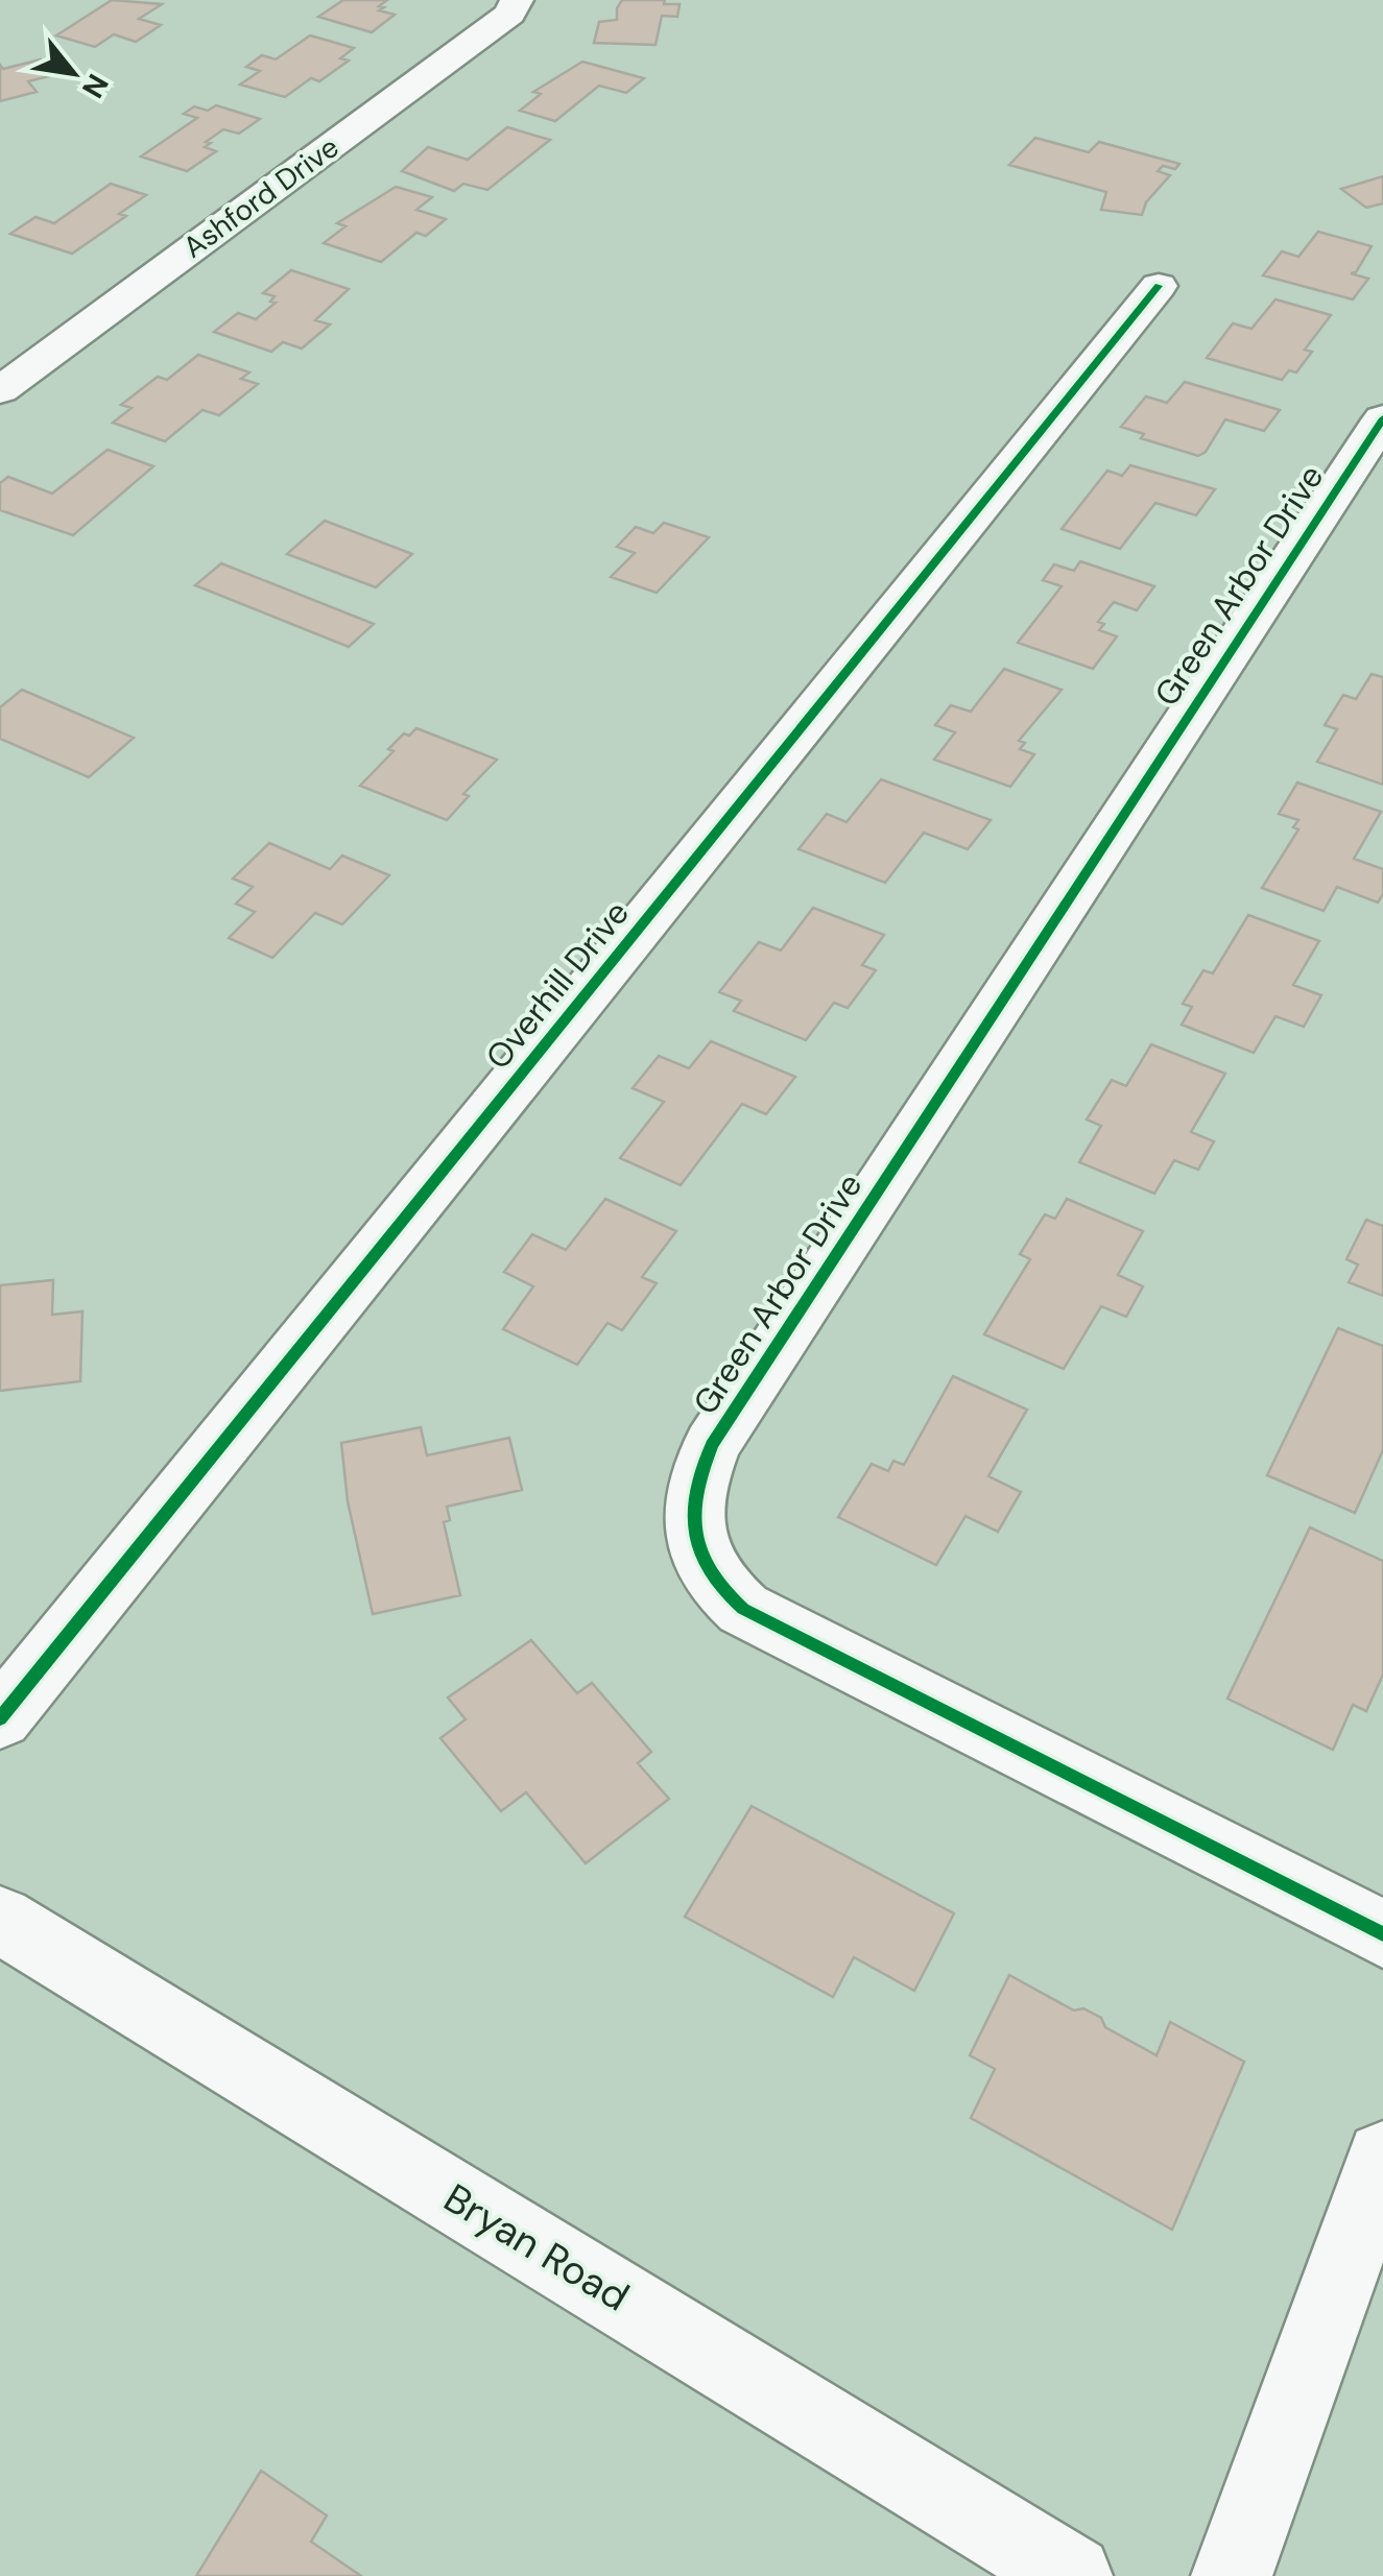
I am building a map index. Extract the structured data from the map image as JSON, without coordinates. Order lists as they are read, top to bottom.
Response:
{
  "streets": {
    "street": [
      "Ashford Drive",
      "Green Arbor Drive",
      "Overhill Drive",
      "Bryan Road"
    ]
  },
  "north": "bottom right"
}
